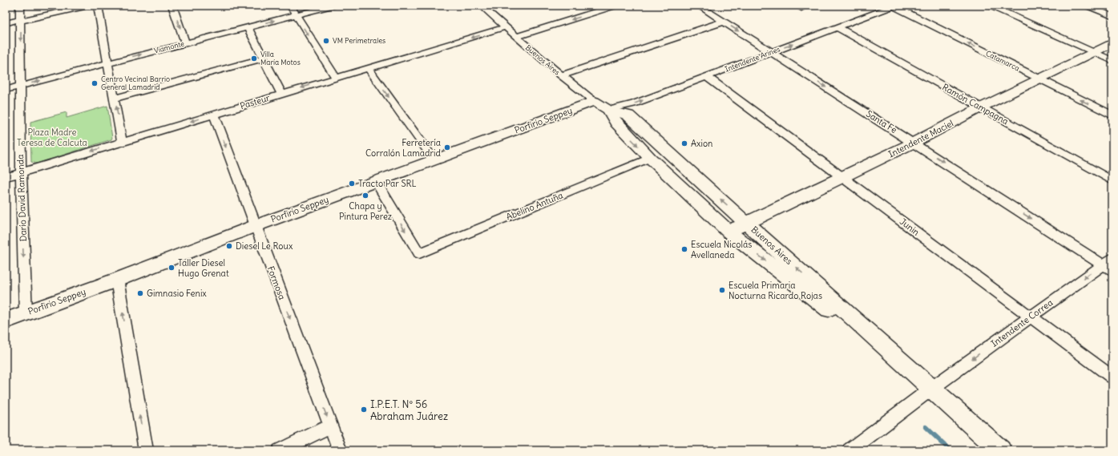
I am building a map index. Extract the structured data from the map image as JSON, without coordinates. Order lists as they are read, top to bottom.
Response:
{
  "streets": {
    "main road": ["Buenos Aires", "Porfirio Seppey", "Intendente Maciel"],
    "street": [
      "Viamonte",
      "Intendente Arines",
      "Catamarca",
      "Pasteur",
      "Ramón Campagna",
      "Santa Fe",
      "Darío David Ramonda",
      "Abelino Antuña",
      "Junin",
      "Formosa",
      "Intendente Correa"
    ]
  },
  "crossings": [
    ["Viamonte", "Darío David Ramonda"],
    ["Intendente Arines", "Buenos Aires"],
    ["Intendente Arines", "Catamarca"],
    ["Intendente Arines", "Ramón Campagna"],
    ["Intendente Arines", "Santa Fe"],
    ["Intendente Arines", "Junin"],
    ["Buenos Aires", "Pasteur"],
    ["Buenos Aires", "Porfirio Seppey"],
    ["Buenos Aires", "Intendente Maciel"],
    ["Buenos Aires", "Abelino Antuña"],
    ["Buenos Aires", "Intendente Correa"],
    ["Catamarca", "Intendente Maciel"],
    ["Pasteur", "Darío David Ramonda"],
    ["Pasteur", "Formosa"],
    ["Ramón Campagna", "Intendente Maciel"],
    ["Porfirio Seppey", "Darío David Ramonda"],
    ["Porfirio Seppey", "Abelino Antuña"],
    ["Porfirio Seppey", "Formosa"],
    ["Santa Fe", "Intendente Maciel"],
    ["Santa Fe", "Intendente Correa"],
    ["Intendente Maciel", "Junin"],
    ["Junin", "Intendente Correa"]
  ],
  "one_way": [
    "Pasteur",
    "Santa Fe",
    "Abelino Antuña",
    "Formosa",
    "Intendente Correa"
  ],
  "parks": ["Plaza Madre Teresa de Calcuta"],
  "places": [
    "VM Perimetrales",
    "Villa María Motos",
    "Centro Vecinal Barrio General Lamadrid",
    "Axion",
    "Ferretería Corralón Lamadrid",
    "Tracto Par SRL",
    "Chapa y Pintura Perez",
    "Diesel Le Roux",
    "Escuela Nicolás Avellaneda",
    "Taller Diesel Hugo Grenat",
    "Escuela Primaria Nocturna Ricardo Rojas",
    "Gimnasio Fenix",
    "I.P.E.T. Nº 56 Abraham Juárez"
  ]
}
